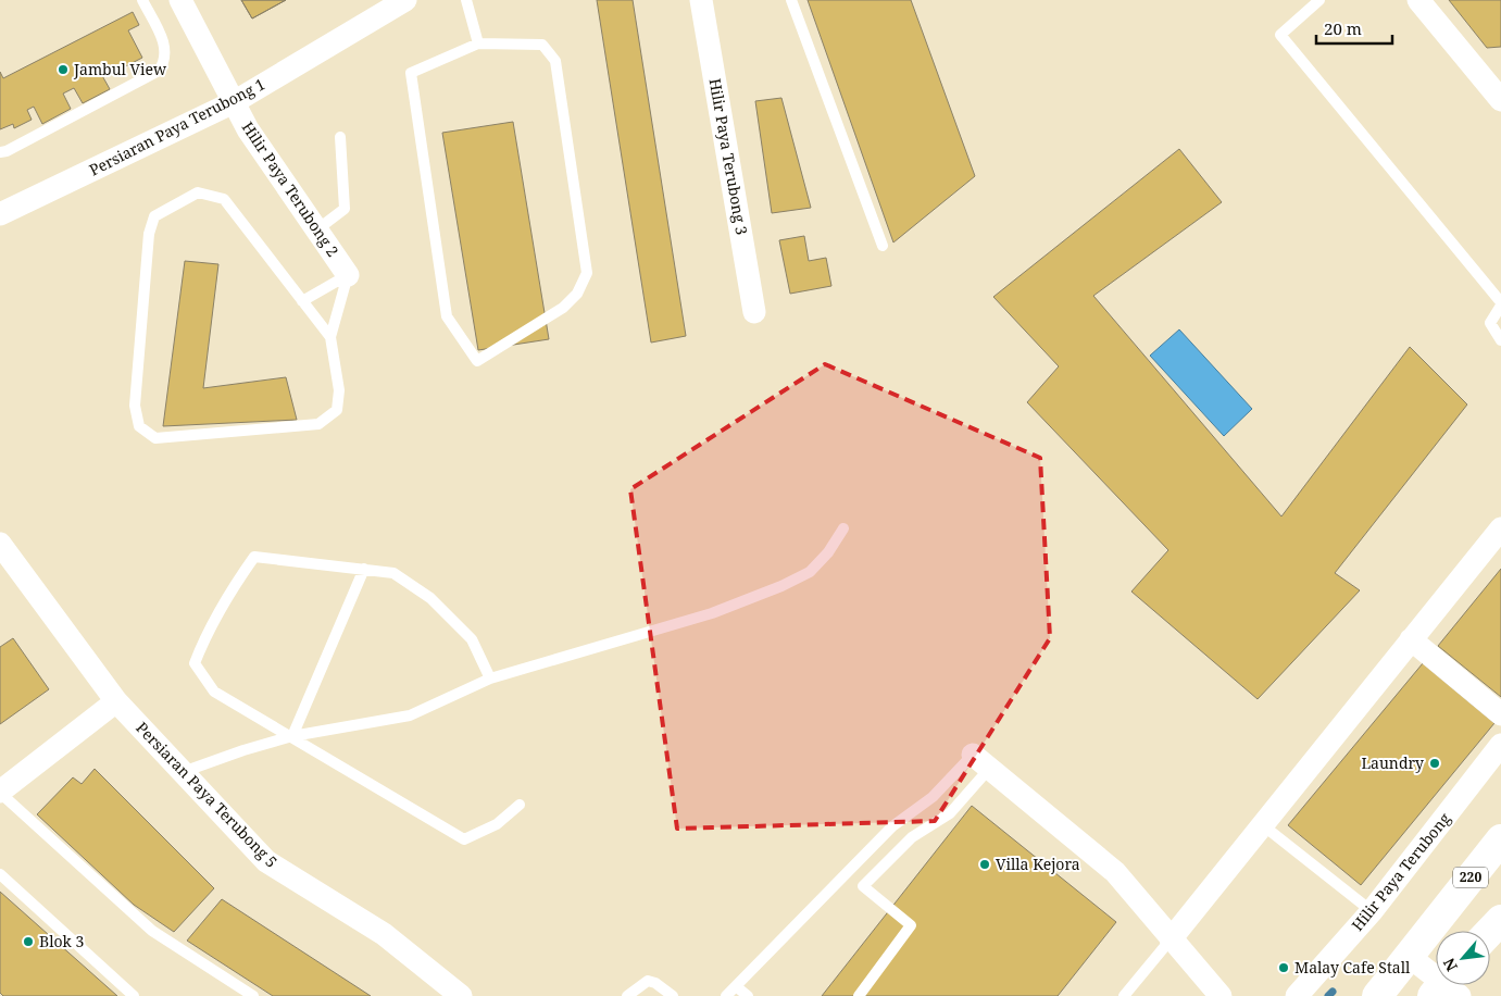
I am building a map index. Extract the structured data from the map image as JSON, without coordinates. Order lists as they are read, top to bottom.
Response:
{
  "streets": {
    "main road": ["220"],
    "street": [
      "Persiaran Paya Terubong 1",
      "Hilir Paya Terubong 3",
      "Hilir Paya Terubong 2",
      "Persiaran Paya Terubong 5",
      "Hilir Paya Terubong"
    ]
  },
  "crossings": [
    ["Persiaran Paya Terubong 1", "Hilir Paya Terubong 2"]
  ],
  "places": [
    "Jambul View",
    "Laundry",
    "Villa Kejora",
    "Blok 3",
    "Malay Cafe Stall"
  ],
  "scale_bar": "20 m",
  "north": "bottom left"
}
